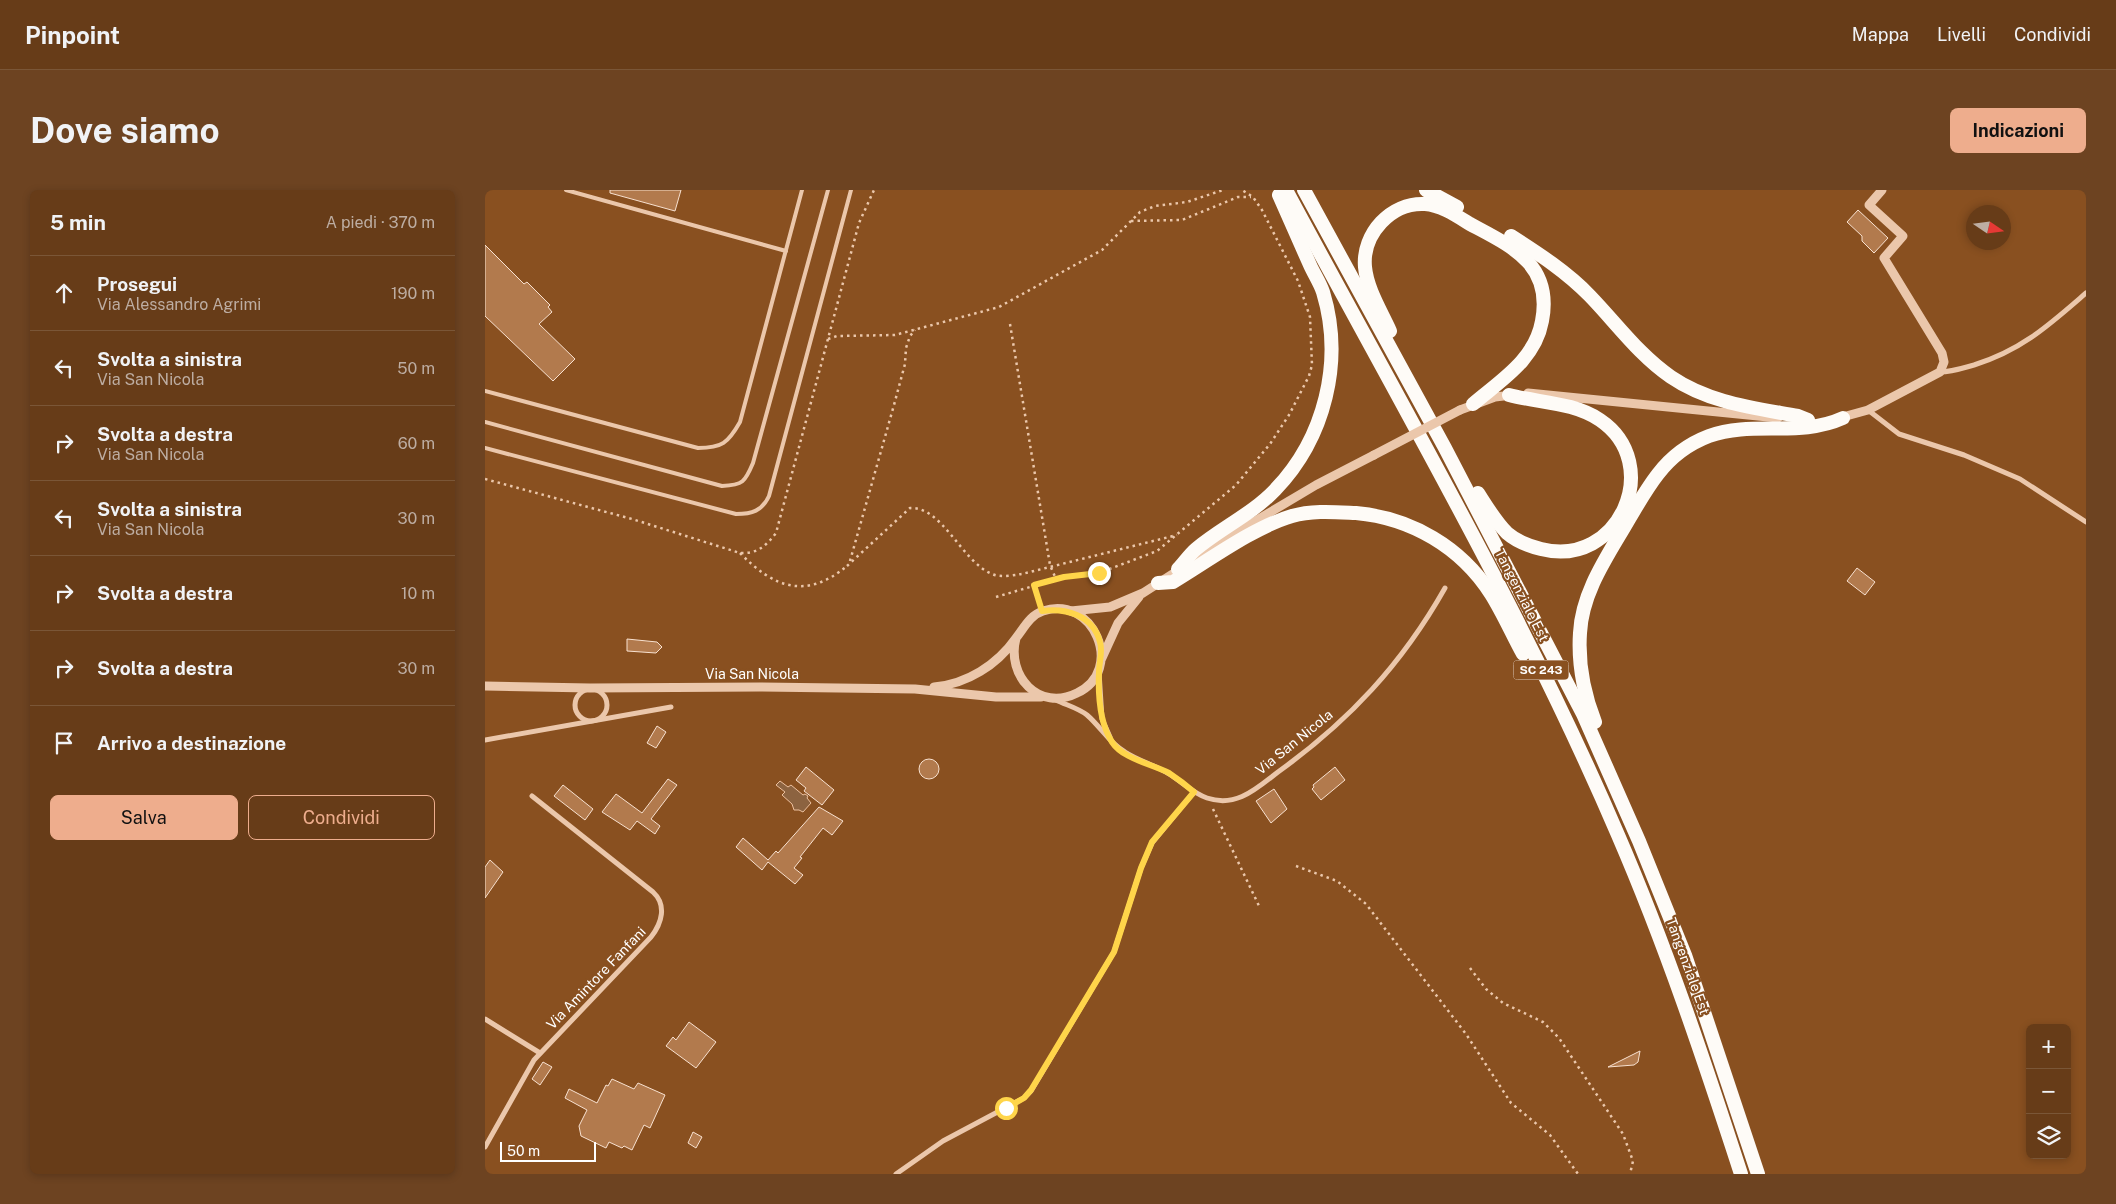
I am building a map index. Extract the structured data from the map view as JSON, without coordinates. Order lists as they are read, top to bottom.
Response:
{
  "streets": {
    "highway": ["Tangenziale Est", "SC 243"],
    "street": ["Via San Nicola", "Via Amintore Fanfani"]
  },
  "scale_bar": "50 m",
  "north": "right",
  "page": {
    "header": "Pinpoint",
    "nav": ["Mappa", "Livelli", "Condividi"],
    "buttons": [
      "Indicazioni",
      ["Salva", "Condividi"]
    ],
    "title": "Dove siamo",
    "heading": ["5 min", "A piedi · 370 m"],
    "list": [
      ["Prosegui", "Via Alessandro Agrimi", "190 m"],
      ["Svolta a sinistra", "Via San Nicola", "50 m"],
      ["Svolta a destra", "Via San Nicola", "60 m"],
      ["Svolta a sinistra", "Via San Nicola", "30 m"],
      ["Svolta a destra", "10 m"],
      ["Svolta a destra", "30 m"],
      "Arrivo a destinazione"
    ],
    "map_buttons": ["+", "−"],
    "scale": "50 m"
  }
}
